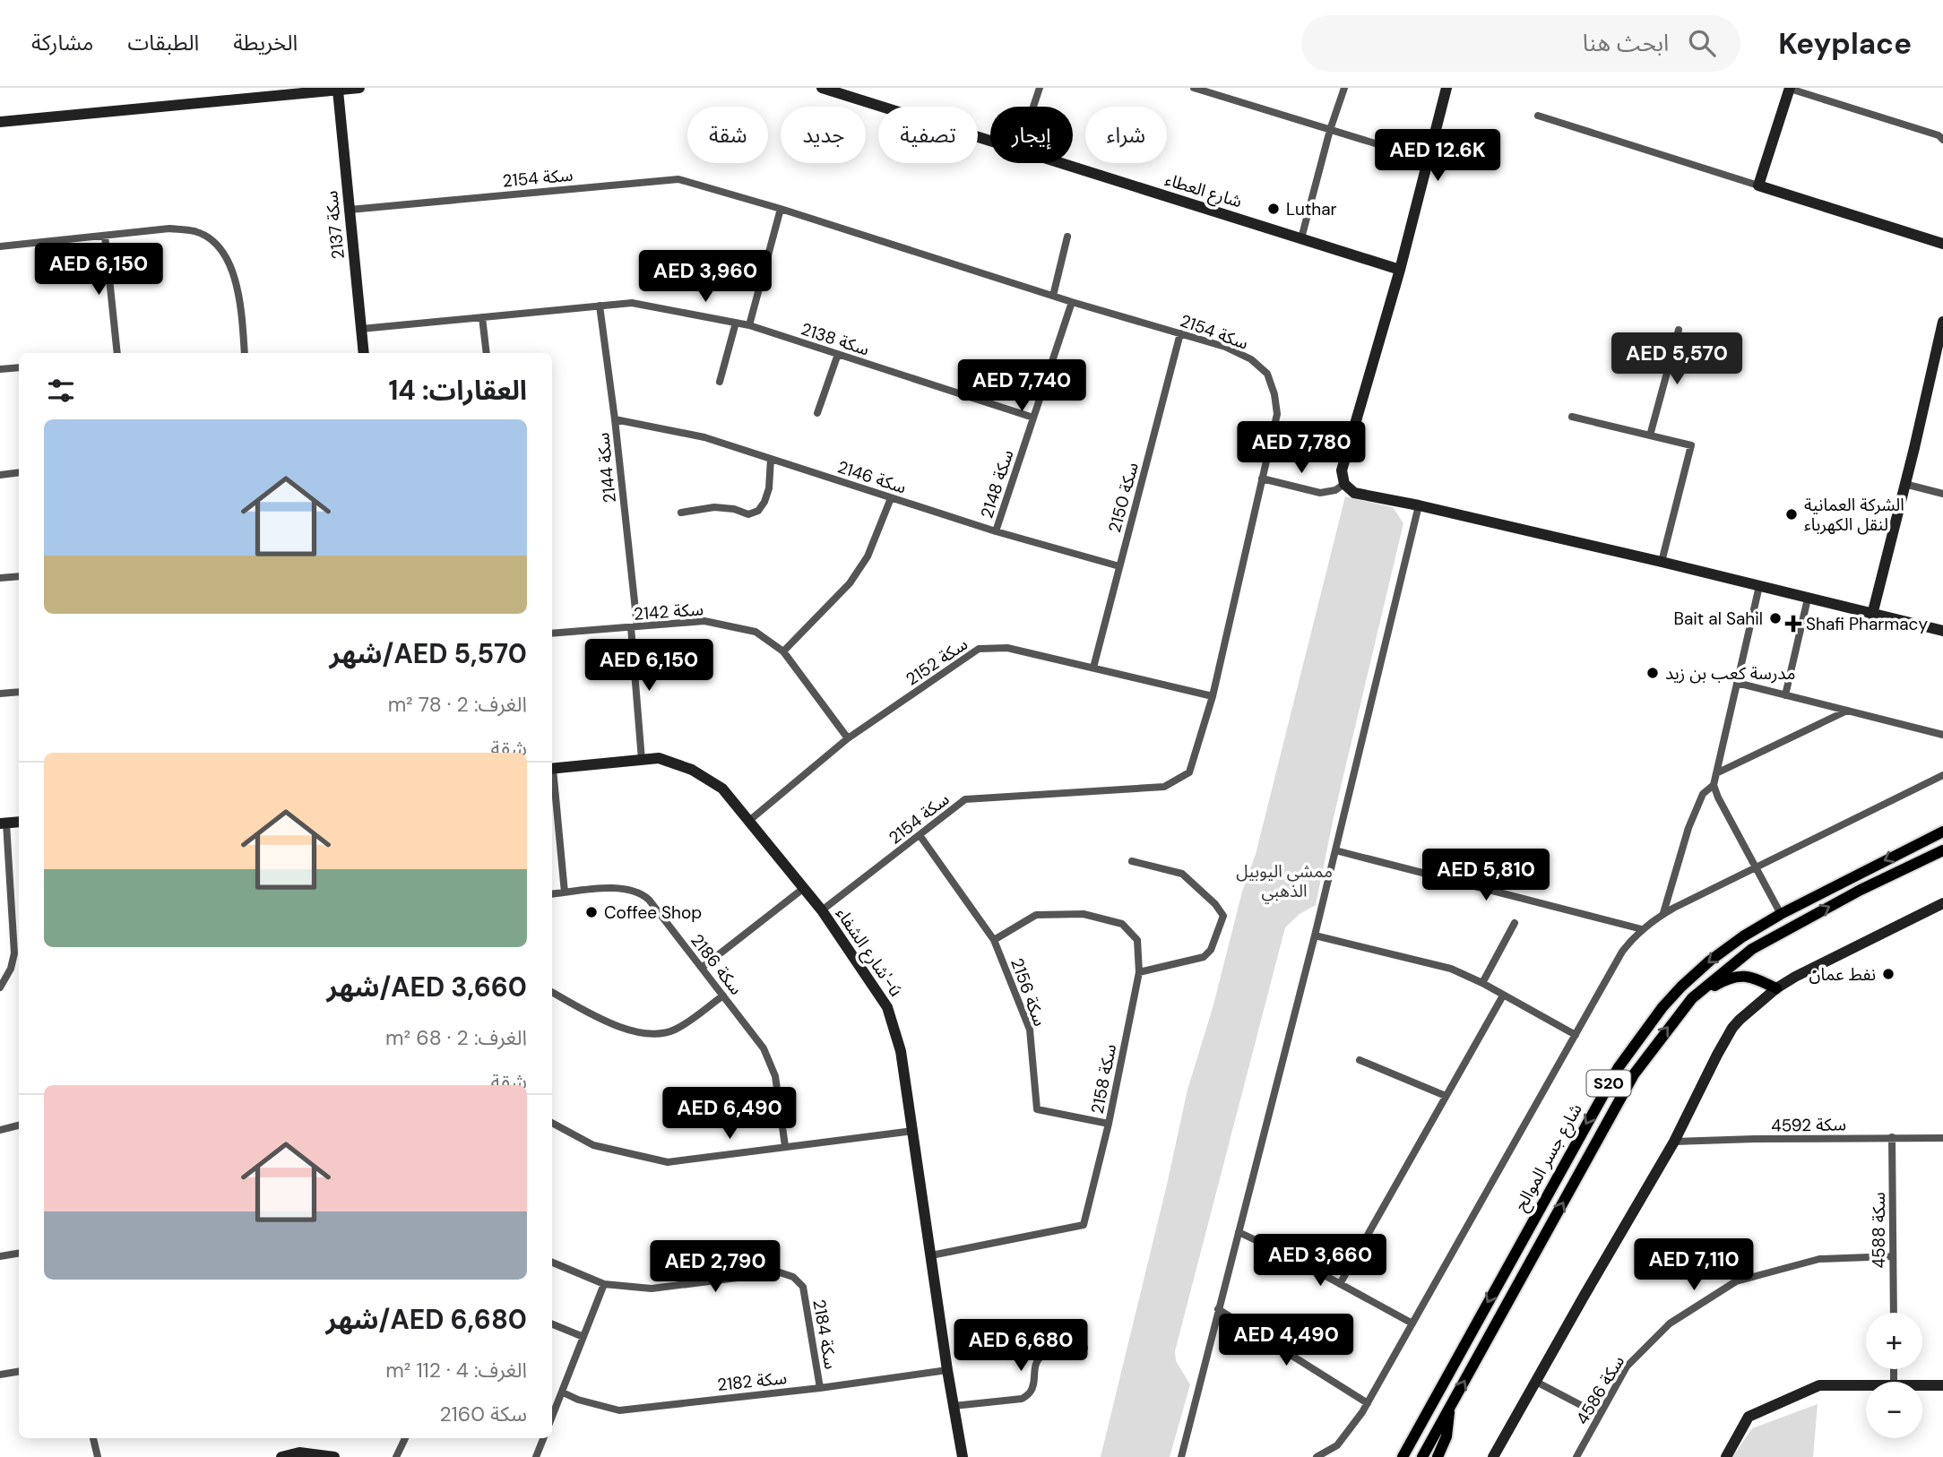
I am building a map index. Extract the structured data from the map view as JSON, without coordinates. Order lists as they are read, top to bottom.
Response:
{
  "streets": {
    "main road": ["S20", "شارع جسر الموالح"],
    "street": [
      "سكة 2154",
      "شارع العطاء",
      "سكة 2137",
      "سكة 2138",
      "سكة 2144",
      "سكة 2146",
      "سكة 2148",
      "سكة 2150",
      "سكة 2142",
      "سكة 2152",
      "شارع الشفاء'-ú",
      "سكة 2186",
      "سكة 2156",
      "سكة 2158",
      "سكة 4592",
      "سكة 4588",
      "سكة 2184",
      "سكة 2182",
      "سكة 4586"
    ]
  },
  "crossings": [
    ["سكة 2154", "سكة 2137"],
    ["سكة 2154", "سكة 2148"],
    ["سكة 2154", "سكة 2150"],
    ["سكة 2154", "سكة 2152"],
    ["سكة 2154", "شارع الشفاء'-ú"],
    ["سكة 2154", "سكة 2156"],
    ["سكة 2137", "سكة 2138"],
    ["سكة 2138", "سكة 2144"],
    ["سكة 2138", "سكة 2148"],
    ["سكة 2144", "سكة 2146"],
    ["سكة 2144", "سكة 2142"],
    ["سكة 2144", "شارع الشفاء'-ú"],
    ["سكة 2146", "سكة 2148"],
    ["سكة 2146", "سكة 2150"],
    ["سكة 2150", "سكة 2152"],
    ["سكة 2142", "سكة 2152"],
    ["سكة 2152", "شارع الشفاء'-ú"],
    ["شارع الشفاء'-ú", "سكة 2158"],
    ["شارع الشفاء'-ú", "سكة 2182"],
    ["سكة 2156", "سكة 2158"],
    ["سكة 4592", "سكة 4588"],
    ["سكة 4588", "سكة 4586"],
    ["سكة 2184", "سكة 2182"]
  ],
  "parks": ["ممشى اليوبيل الذهبي"],
  "places": {
    "other": [
      "Luthar",
      "الشرکة العمانیة لنقل الکهرباء",
      "Bait al Sahil",
      "مدرسة كعب بن زيد",
      "Coffee Shop",
      "نفط عمان"
    ],
    "health": ["Shafi Pharmacy"]
  },
  "page": {
    "header": "Keyplace",
    "search": "ابحث هنا",
    "nav": ["الخريطة", "الطبقات", "مشاركة"],
    "chip": [
      "شراء",
      "إيجار",
      "تصفية",
      "جديد",
      "شقة"
    ],
    "price": [
      "AED 12.6K",
      "AED 6,150",
      "AED 3,960",
      "AED 5,570",
      "AED 7,740",
      "AED 7,780",
      "AED 6,150",
      "AED 5,810",
      "AED 6,490",
      "AED 3,660",
      "AED 7,110",
      "AED 2,790",
      "AED 4,490",
      "AED 6,680"
    ],
    "heading": "العقارات: 14",
    "list": [
      {
        "name": "AED 5,570/شهر",
        "note": "الغرف: 2 · 78 m² · شقة"
      },
      {
        "name": "AED 3,660/شهر",
        "note": "الغرف: 2 · 68 m² · شقة"
      },
      {
        "name": "AED 6,680/شهر",
        "note": "الغرف: 4 · 112 m² · سكة 2160"
      }
    ],
    "map_buttons": ["+", "−"]
  }
}
